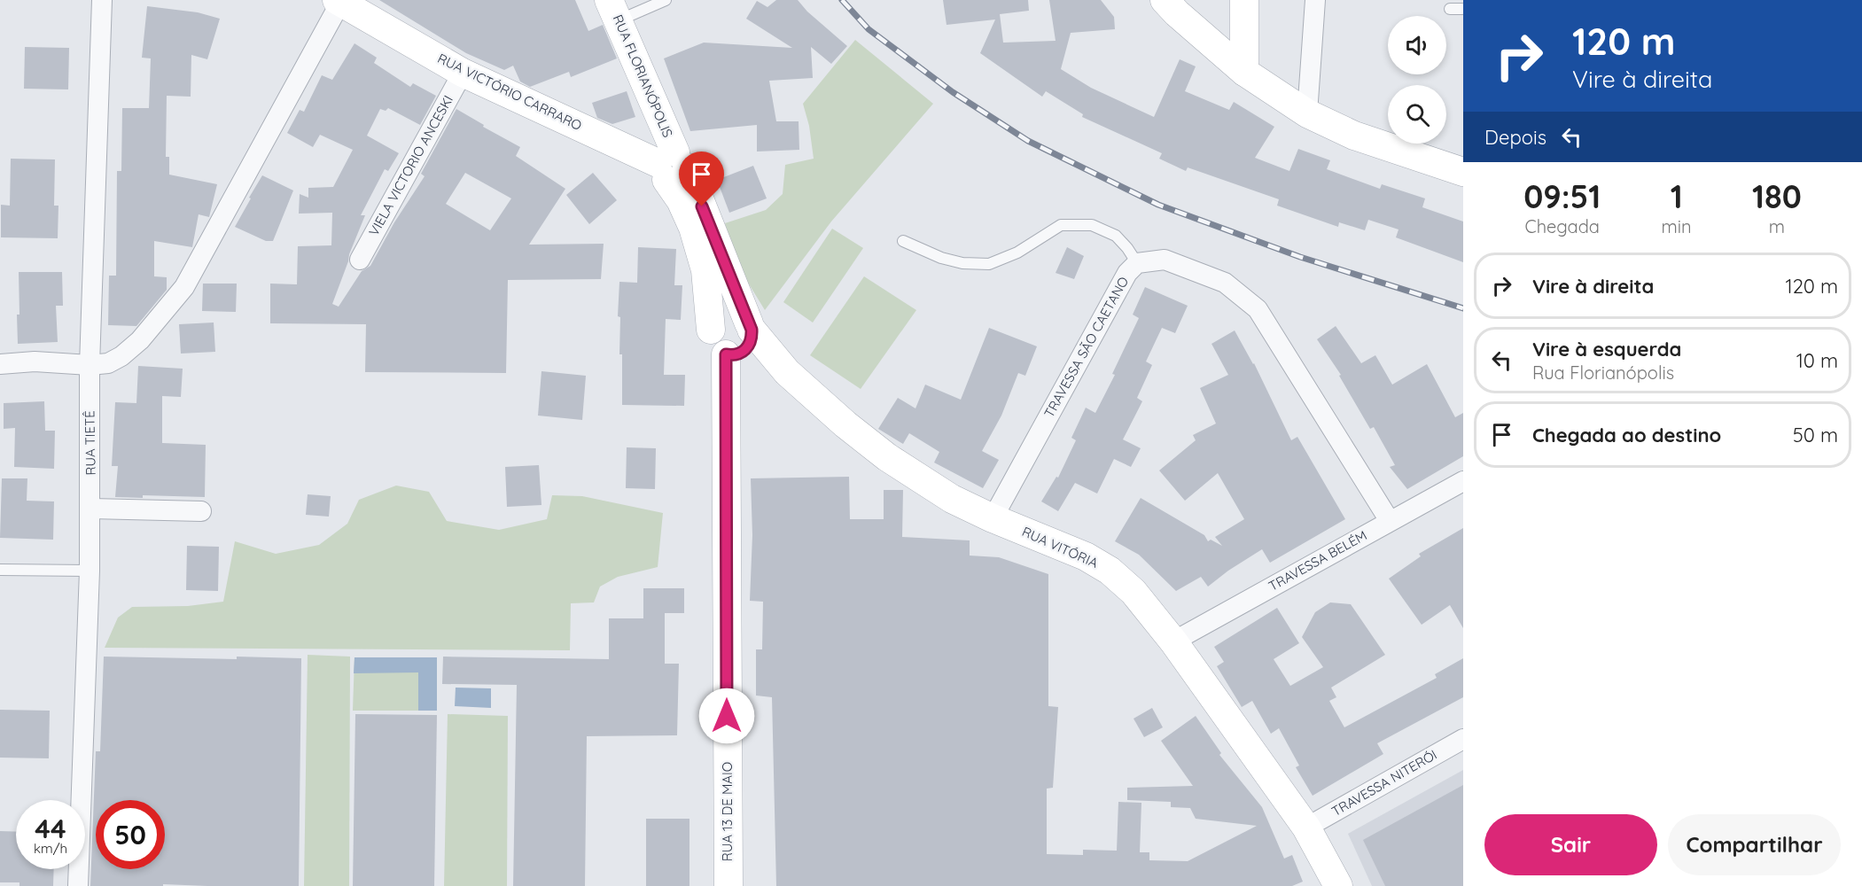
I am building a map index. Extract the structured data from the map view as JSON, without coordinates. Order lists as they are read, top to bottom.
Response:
{
  "streets": {
    "main road": [
      "RUA FLORIANÓPOLIS",
      "RUA VICTÓRIO CARRARO",
      "RUA VITÓRIA",
      "RUA 13 DE MAIO"
    ],
    "street": [
      "VIELA VICTORIO ANCESKI",
      "TRAVESSA SÃO CAETANO",
      "RUA TIETÊ",
      "TRAVESSA BELÉM",
      "TRAVESSA NITERÓI"
    ]
  },
  "crossings": [
    ["RUA FLORIANÓPOLIS", "RUA VICTÓRIO CARRARO"],
    ["RUA FLORIANÓPOLIS", "RUA VITÓRIA"],
    ["RUA FLORIANÓPOLIS", "RUA 13 DE MAIO"],
    ["RUA VICTÓRIO CARRARO", "VIELA VICTORIO ANCESKI"],
    ["TRAVESSA SÃO CAETANO", "RUA VITÓRIA"],
    ["TRAVESSA SÃO CAETANO", "TRAVESSA BELÉM"],
    ["RUA VITÓRIA", "TRAVESSA BELÉM"],
    ["RUA VITÓRIA", "TRAVESSA NITERÓI"],
    ["RUA VITÓRIA", "RUA 13 DE MAIO"]
  ],
  "page": {
    "turn": ["120 m", "Vire à direita"],
    "then": "Depois",
    "eta": [
      "09:51",
      "Chegada",
      "1",
      "min",
      "180",
      "m"
    ],
    "list": [
      {
        "name": "Vire à direita",
        "value": "120 m"
      },
      {
        "name": "Vire à esquerda",
        "note": "Rua Florianópolis",
        "value": "10 m"
      },
      {
        "name": "Chegada ao destino",
        "value": "50 m"
      }
    ],
    "speed": "44 km/h",
    "limit": "50",
    "buttons": ["Sair", "Compartilhar"]
  }
}
